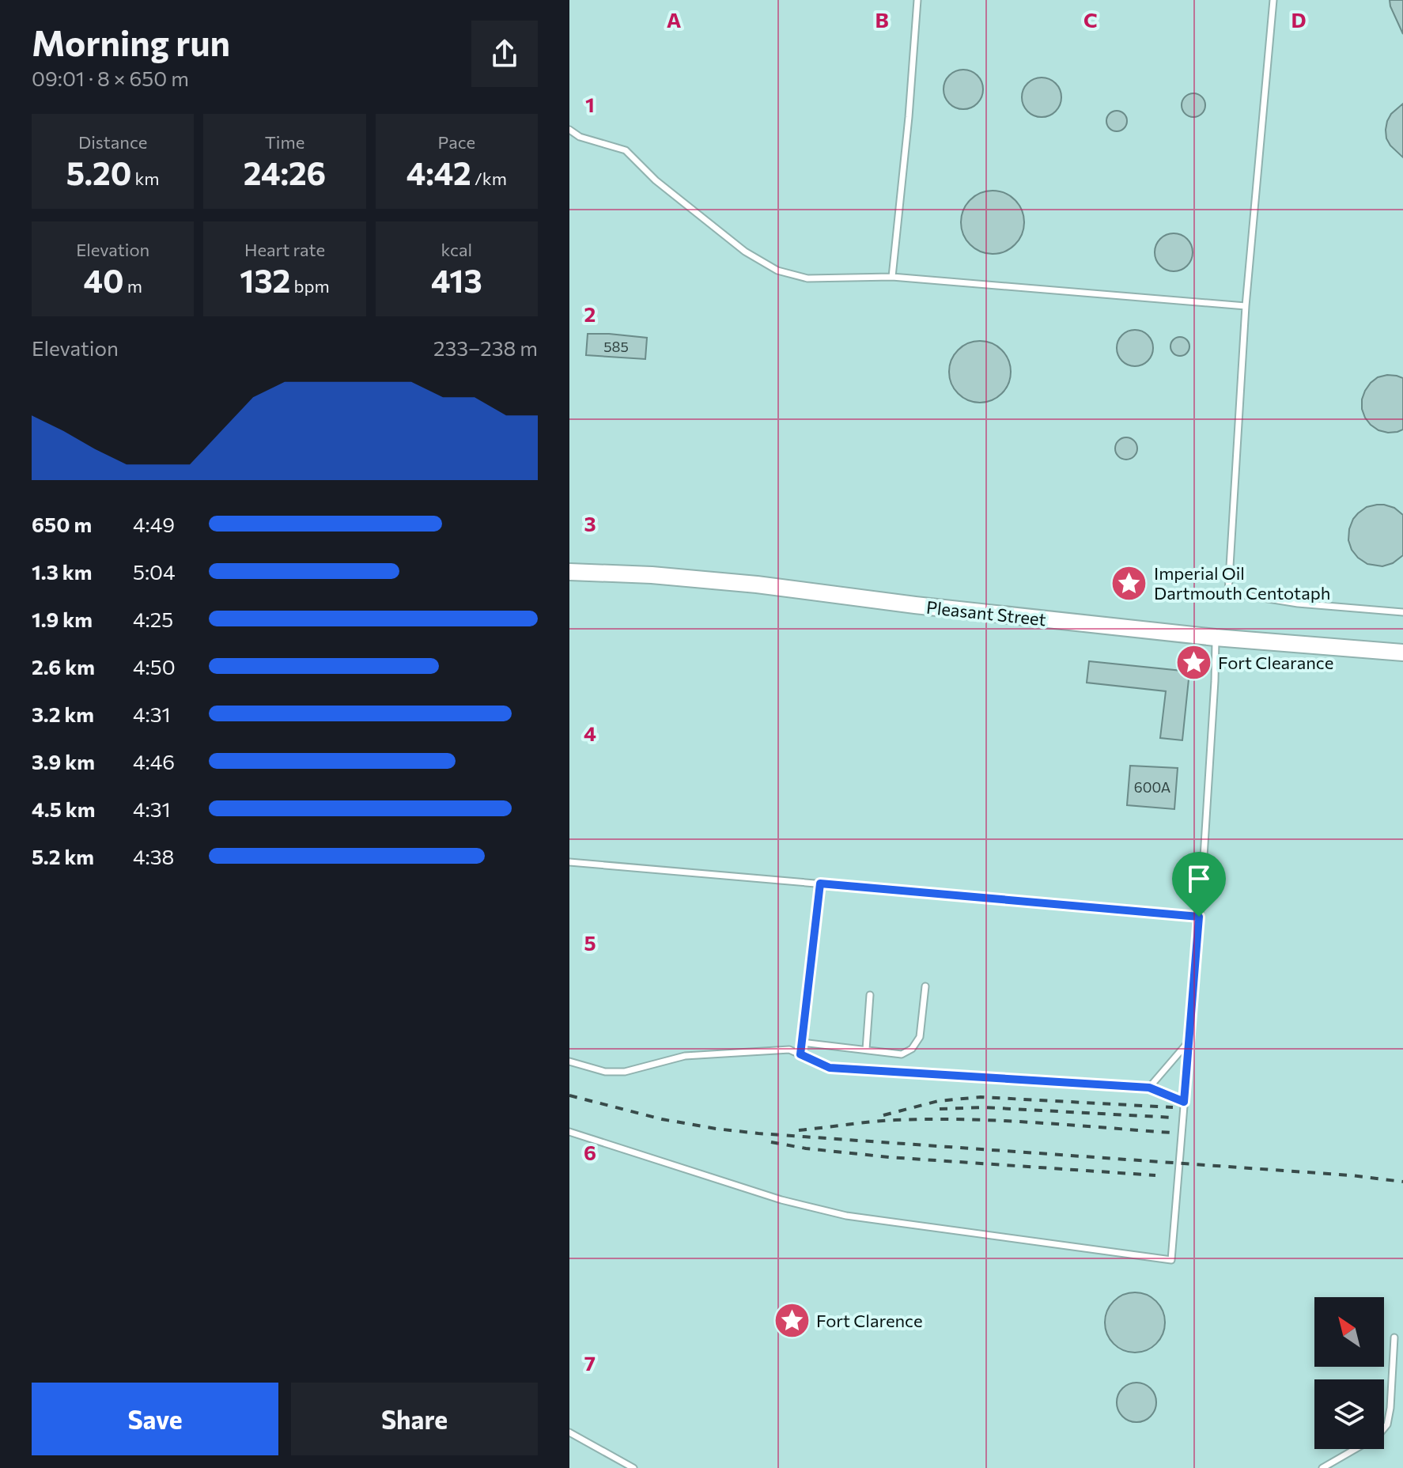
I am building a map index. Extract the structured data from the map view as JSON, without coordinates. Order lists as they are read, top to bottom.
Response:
{
  "streets": {
    "main road": ["Pleasant Street"]
  },
  "places": {
    "place": ["Imperial Oil Dartmouth Centotaph", "Fort Clearance", "Fort Clarence"]
  },
  "house_numbers": ["585", "600A"],
  "north": "top left",
  "page": {
    "heading": ["Morning run", "09:01 · 8 × 650 m"],
    "stats": [
      ["Distance", "5.20 km"],
      ["Time", "24:26"],
      ["Pace", "4:42 /km"],
      ["Elevation", "40 m"],
      ["Heart rate", "132 bpm"],
      ["kcal", "413"]
    ],
    "chart": ["Elevation", "233–238 m"],
    "list": [
      {
        "name": "650 m",
        "note": "4:49"
      },
      {
        "name": "1.3 km",
        "note": "5:04"
      },
      {
        "name": "1.9 km",
        "note": "4:25"
      },
      {
        "name": "2.6 km",
        "note": "4:50"
      },
      {
        "name": "3.2 km",
        "note": "4:31"
      },
      {
        "name": "3.9 km",
        "note": "4:46"
      },
      {
        "name": "4.5 km",
        "note": "4:31"
      },
      {
        "name": "5.2 km",
        "note": "4:38"
      }
    ],
    "buttons": ["Save", "Share"]
  },
  "grid": {
    "columns": [
      "A",
      "B",
      "C",
      "D"
    ],
    "rows": [
      "1",
      "2",
      "3",
      "4",
      "5",
      "6",
      "7"
    ]
  }
}
